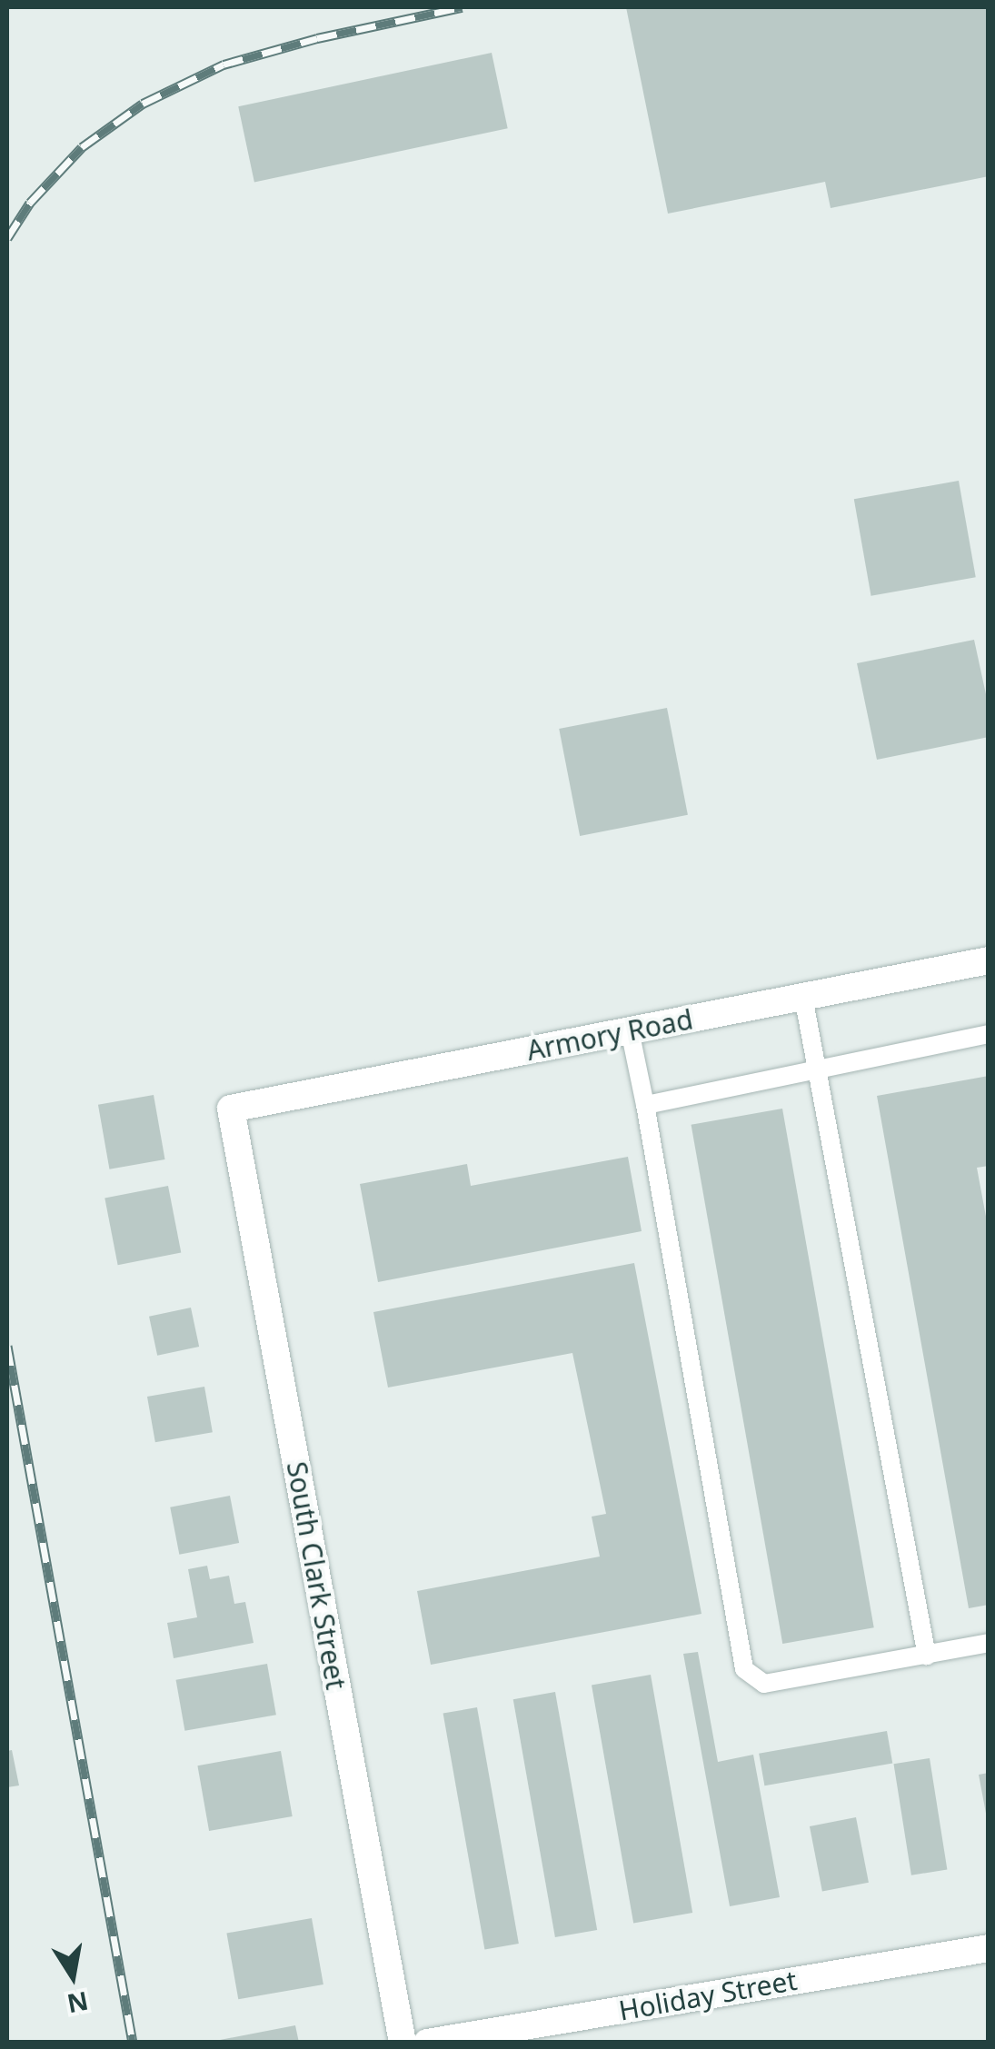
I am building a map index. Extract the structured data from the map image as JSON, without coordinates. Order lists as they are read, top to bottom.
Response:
{
  "streets": {
    "street": ["Armory Road", "South Clark Street", "Holiday Street"]
  },
  "crossings": [
    ["Armory Road", "South Clark Street"]
  ],
  "north": "bottom"
}
